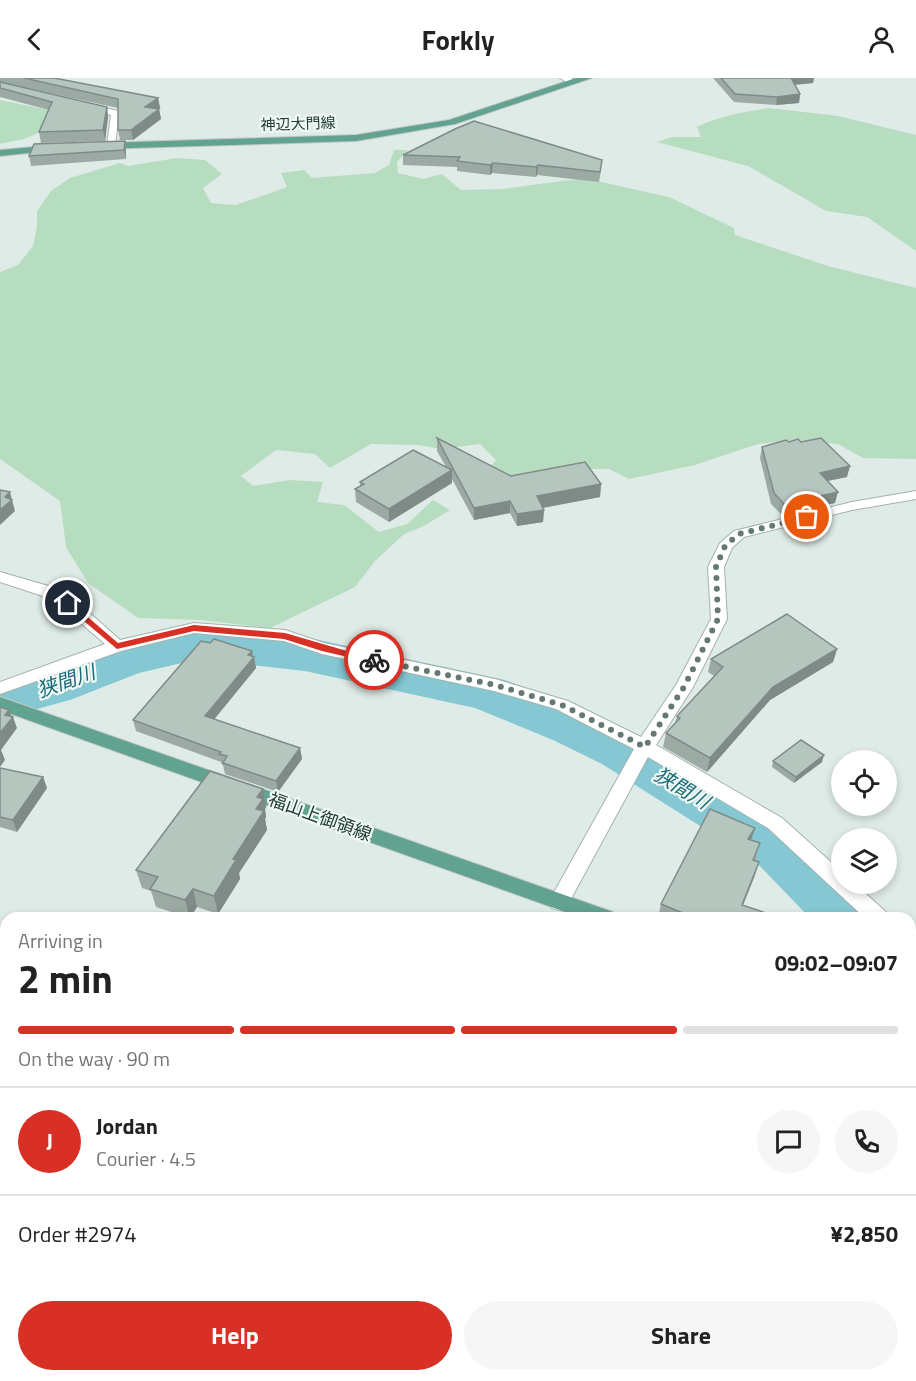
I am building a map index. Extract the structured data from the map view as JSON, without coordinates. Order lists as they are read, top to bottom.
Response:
{
  "streets": {
    "main road": ["神辺大門線", "福山上御領線"]
  },
  "water": ["狭間川"],
  "page": {
    "header": "Forkly",
    "heading": ["2 min", "Arriving in", "09:02–09:07"],
    "panel": [
      "Jordan",
      "Courier · 4.5",
      "Order #2974",
      "¥2,850"
    ],
    "bar": "On the way · 90 m",
    "round": "J",
    "buttons": ["Help", "Share"]
  }
}
